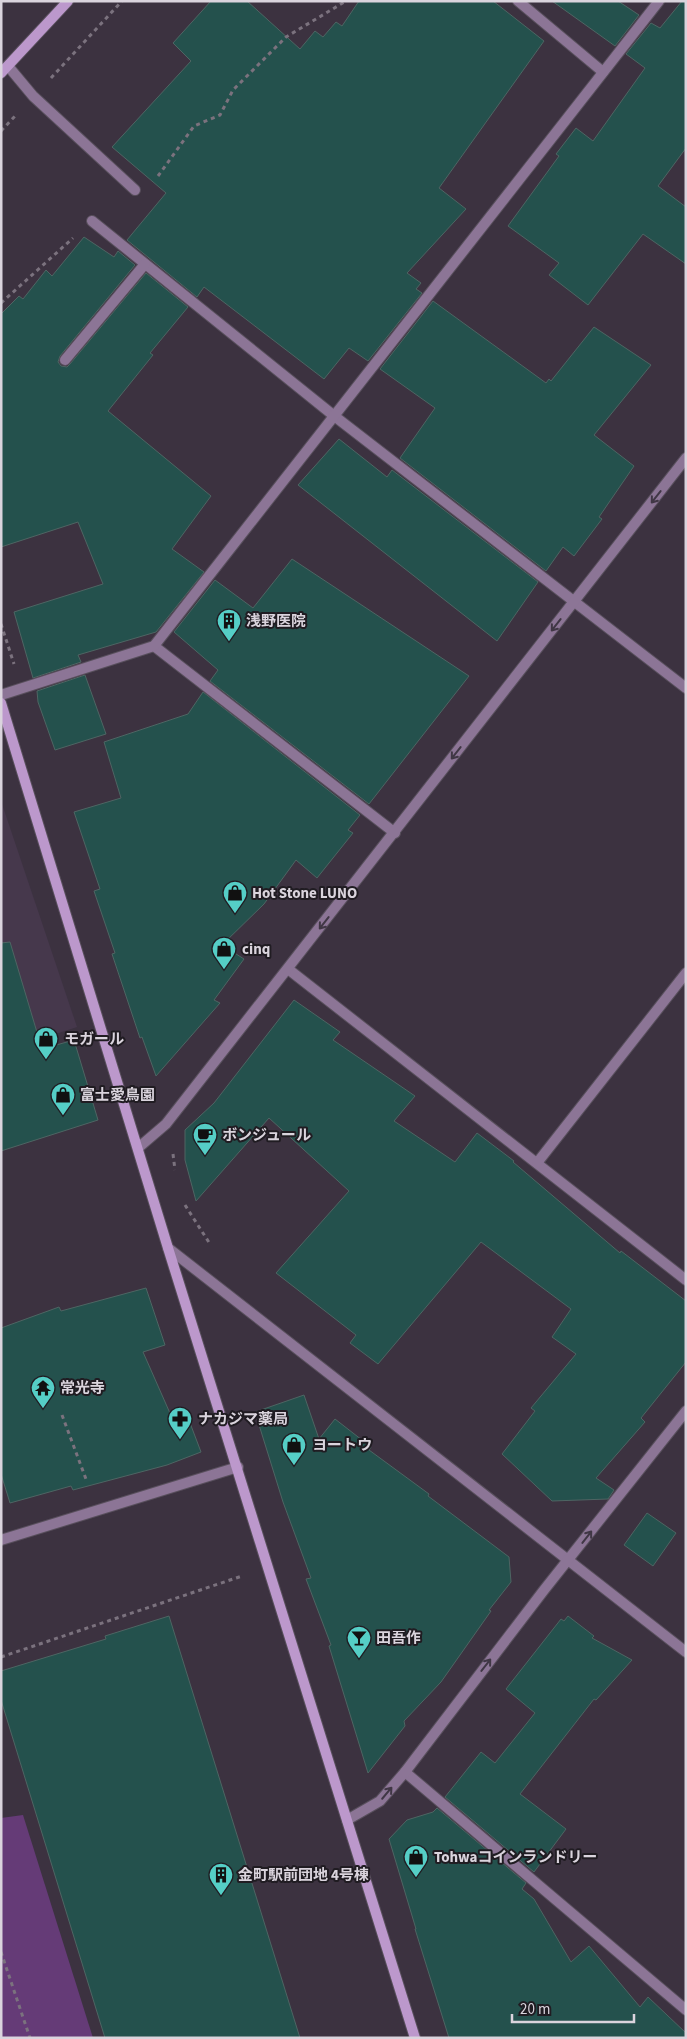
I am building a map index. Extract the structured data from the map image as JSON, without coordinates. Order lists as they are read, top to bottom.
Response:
{
  "places": {
    "building": ["浅野医院", "金町駅前団地 4号棟"],
    "shop": [
      "Hot Stone LUNO",
      "cinq",
      "モガール",
      "富士愛鳥園",
      "ヨートウ",
      "Tohwaコインランドリー"
    ],
    "cafe": ["ボンジュール"],
    "temple": ["常光寺"],
    "pharmacy": ["ナカジマ薬局"],
    "bar": ["田吾作"]
  },
  "scale_bar": "20 m"
}
